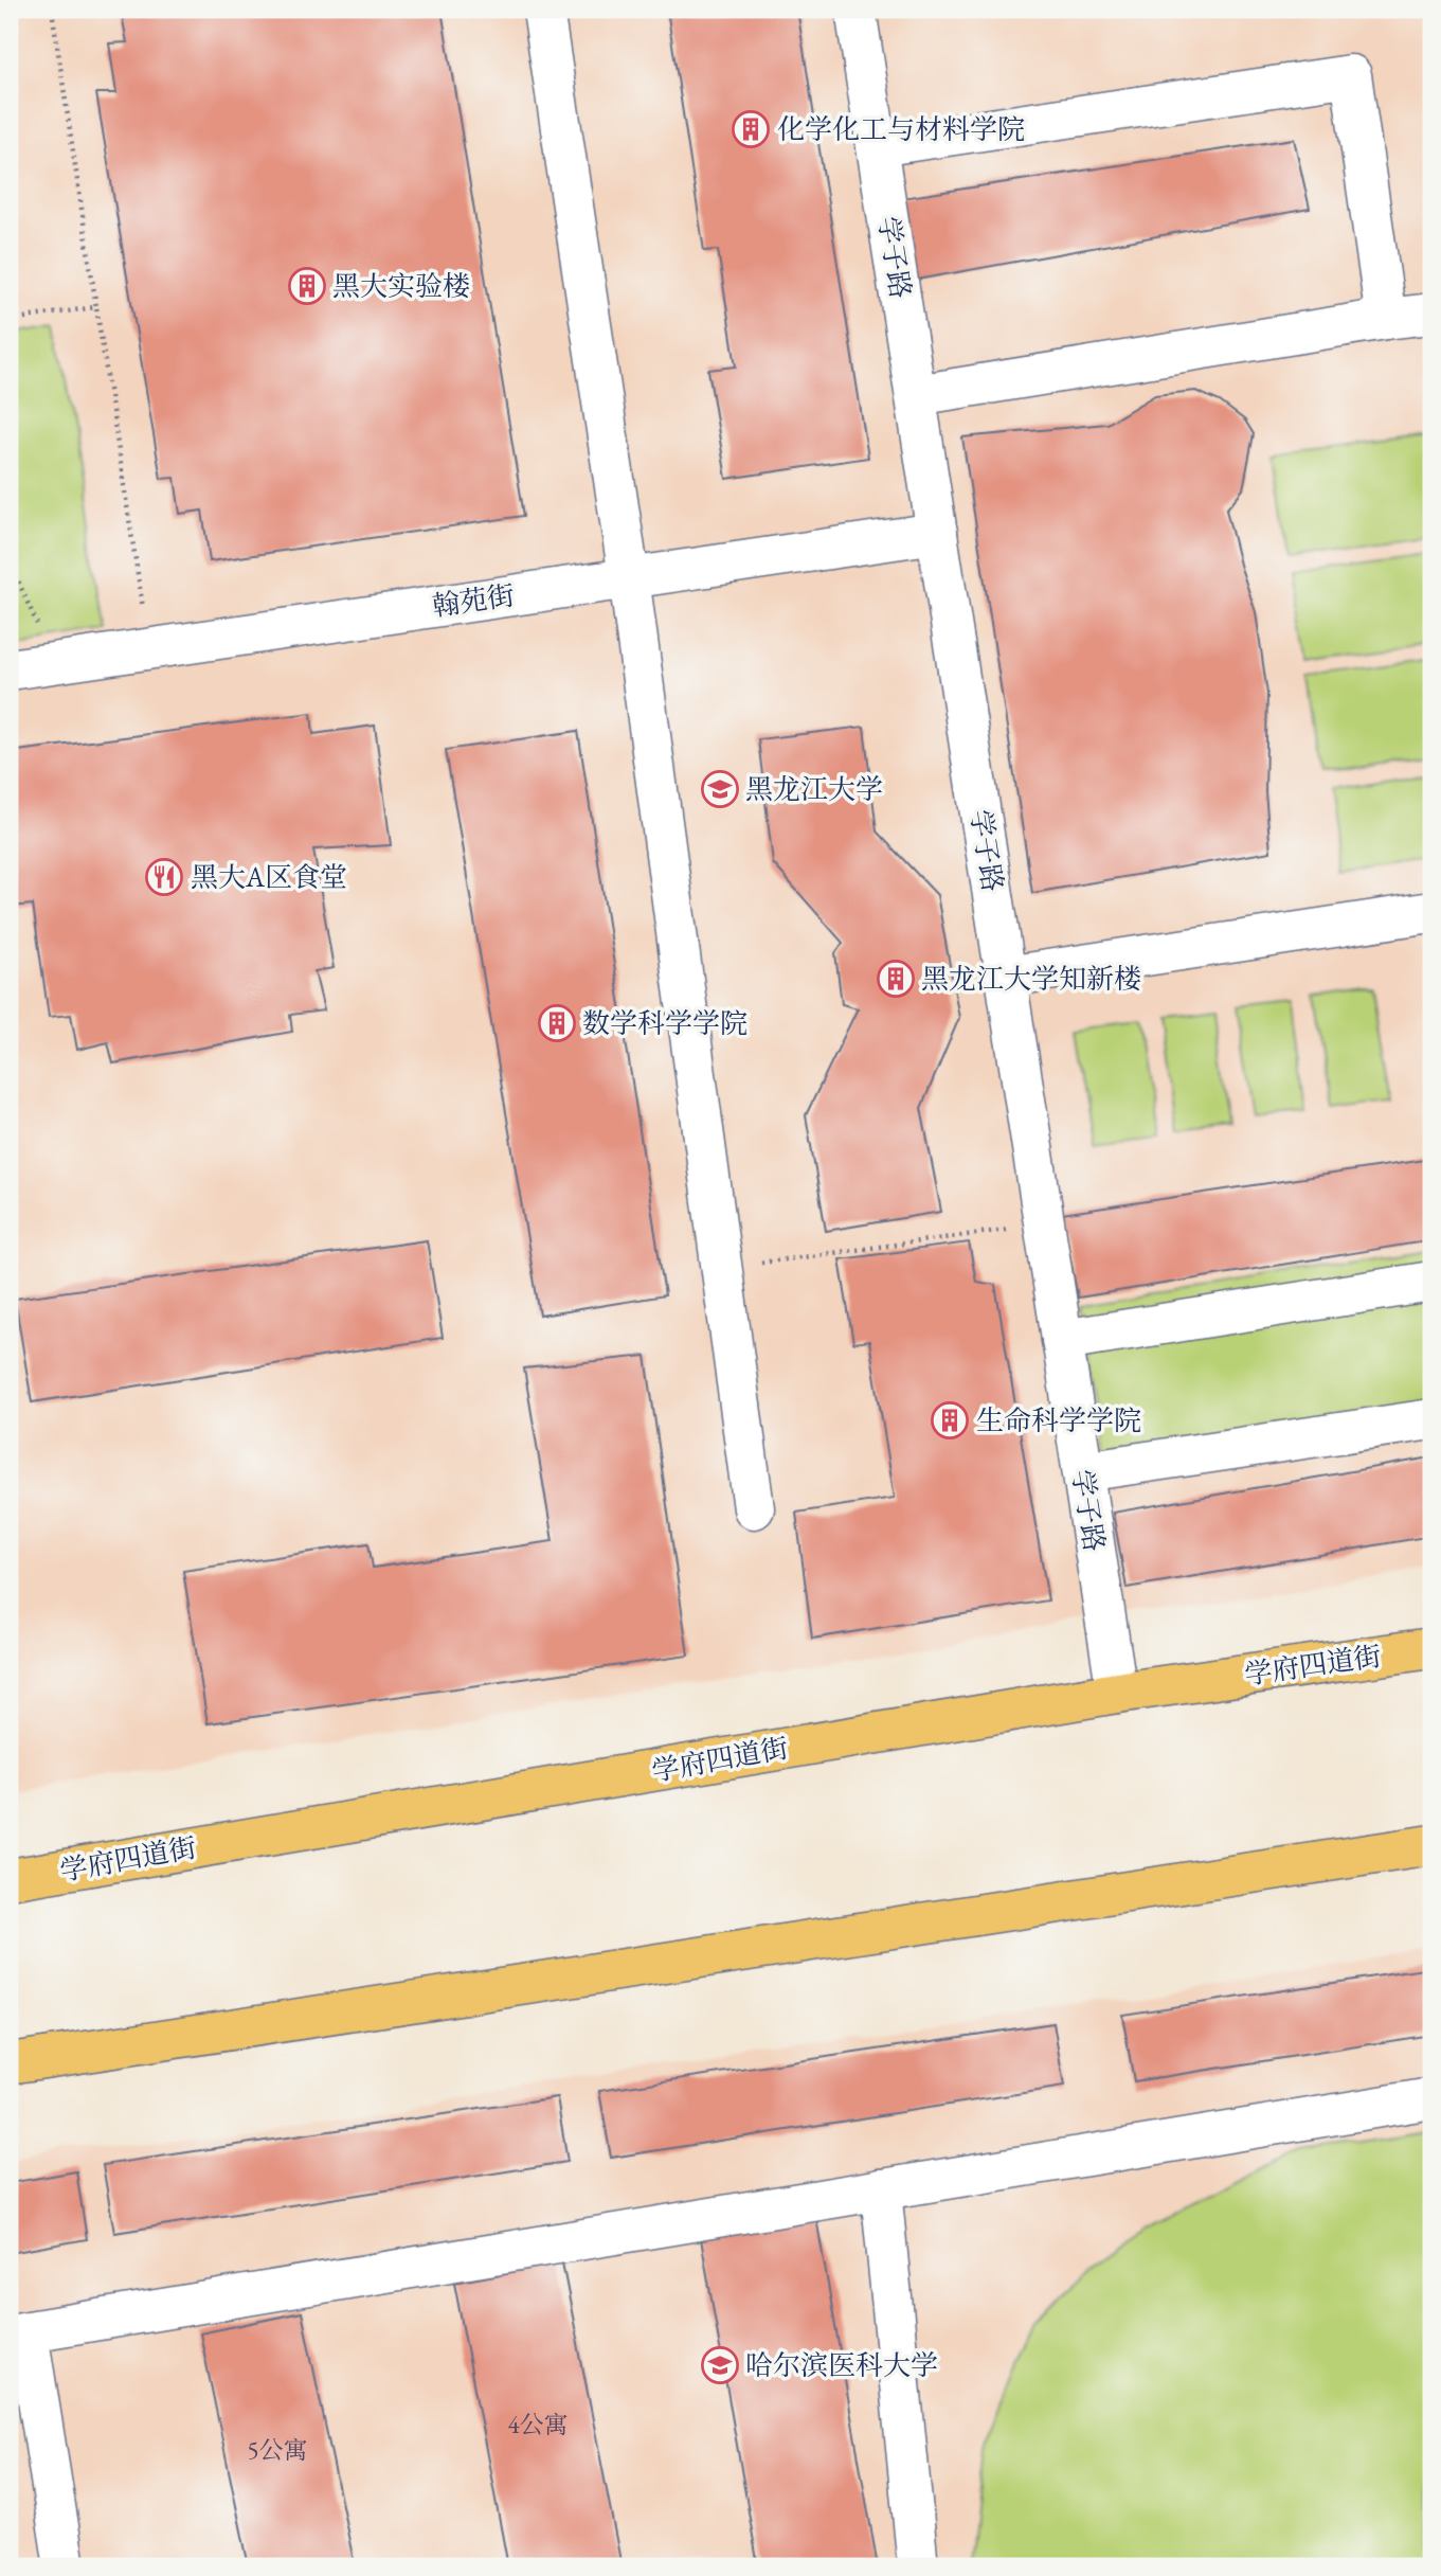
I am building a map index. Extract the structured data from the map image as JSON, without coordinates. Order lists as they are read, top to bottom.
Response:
{
  "streets": {
    "main road": ["学府四道街"],
    "street": ["学子路", "翰苑街"]
  },
  "crossings": [
    ["学子路", "翰苑街"],
    ["学子路", "学府四道街"]
  ],
  "places": {
    "building": [
      "化学化工与材料学院",
      "黑大实验楼",
      "黑龙江大学知新楼",
      "数学科学学院",
      "生命科学学院"
    ],
    "school or university": ["黑龙江大学", "哈尔滨医科大学"],
    "restaurant": ["黑大A区食堂"]
  },
  "house_numbers": ["4公寓", "5公寓"]
}
